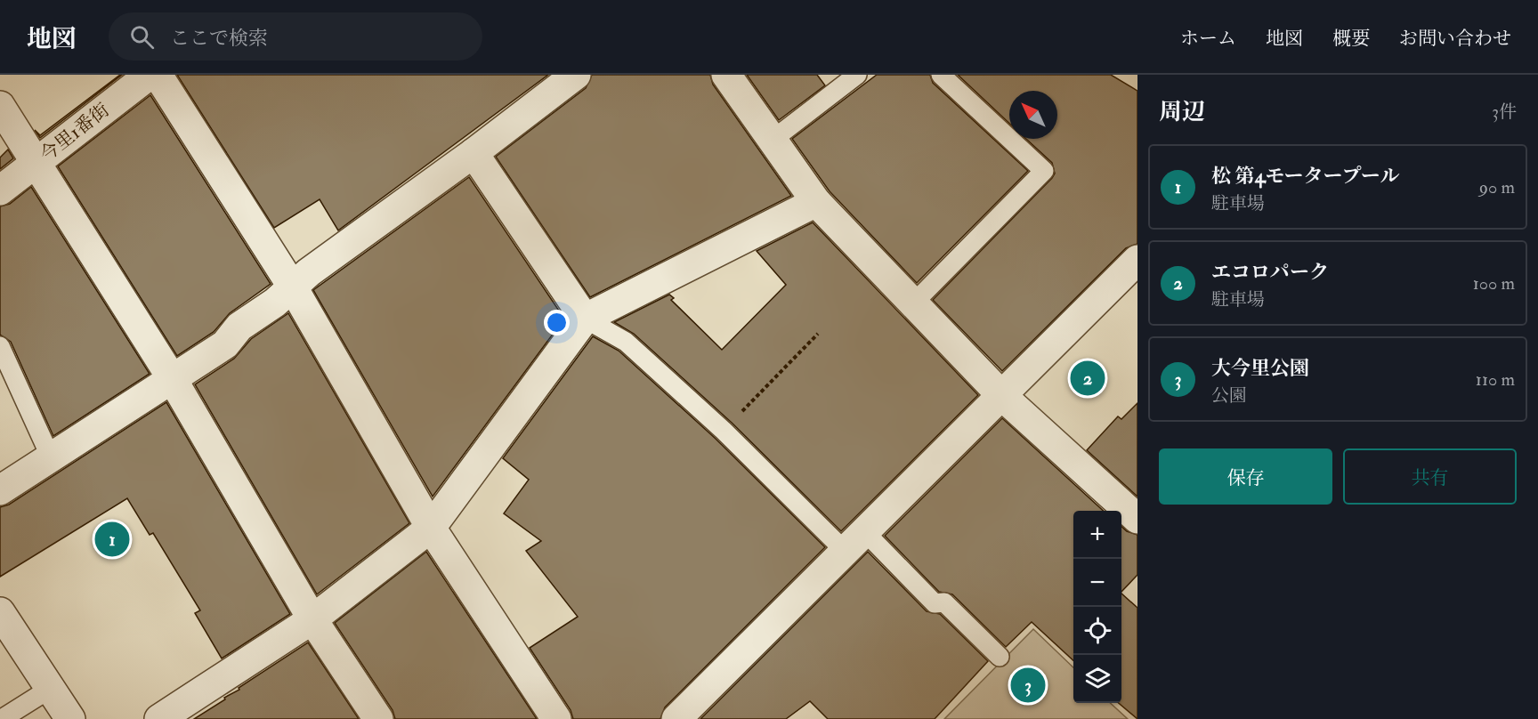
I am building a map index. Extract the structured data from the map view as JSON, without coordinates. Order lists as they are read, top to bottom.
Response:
{
  "streets": {
    "street": ["今里1番街"]
  },
  "north": "top left",
  "page": {
    "header": "地図",
    "search": "ここで検索",
    "nav": [
      "ホーム",
      "地図",
      "概要",
      "お問い合わせ"
    ],
    "heading": ["周辺", "3件"],
    "list": [
      {
        "mark": "1",
        "name": "松 第4モータープール",
        "note": "駐車場",
        "value": "90 m"
      },
      {
        "mark": "2",
        "name": "エコロパーク",
        "note": "駐車場",
        "value": "100 m"
      },
      {
        "mark": "3",
        "name": "大今里公園",
        "note": "公園",
        "value": "110 m"
      }
    ],
    "pins": ["2", "1", "3"],
    "buttons": ["保存", "共有"],
    "map_buttons": ["+", "−"]
  }
}
